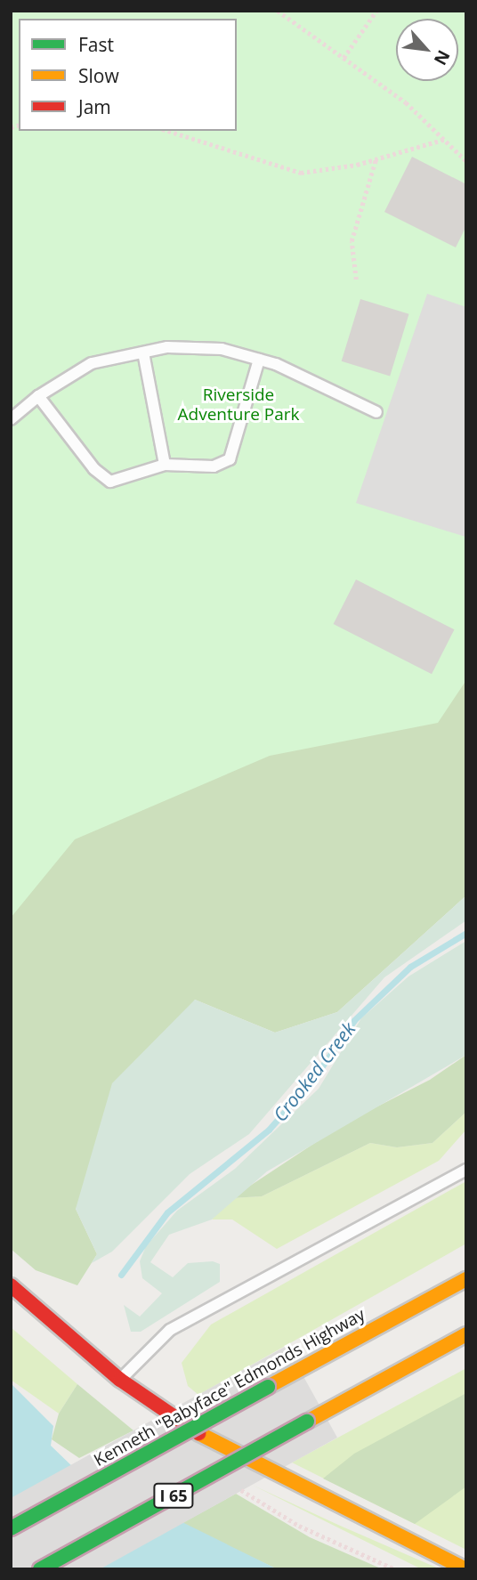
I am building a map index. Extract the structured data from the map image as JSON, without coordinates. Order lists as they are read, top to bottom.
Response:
{
  "streets": {
    "main road": ["Kenneth \"Babyface\" Edmonds Highway", "I 65"]
  },
  "water": ["Crooked Creek"],
  "parks": ["Riverside Adventure Park"],
  "legend": ["Fast", "Slow", "Jam"],
  "north": "bottom right"
}
